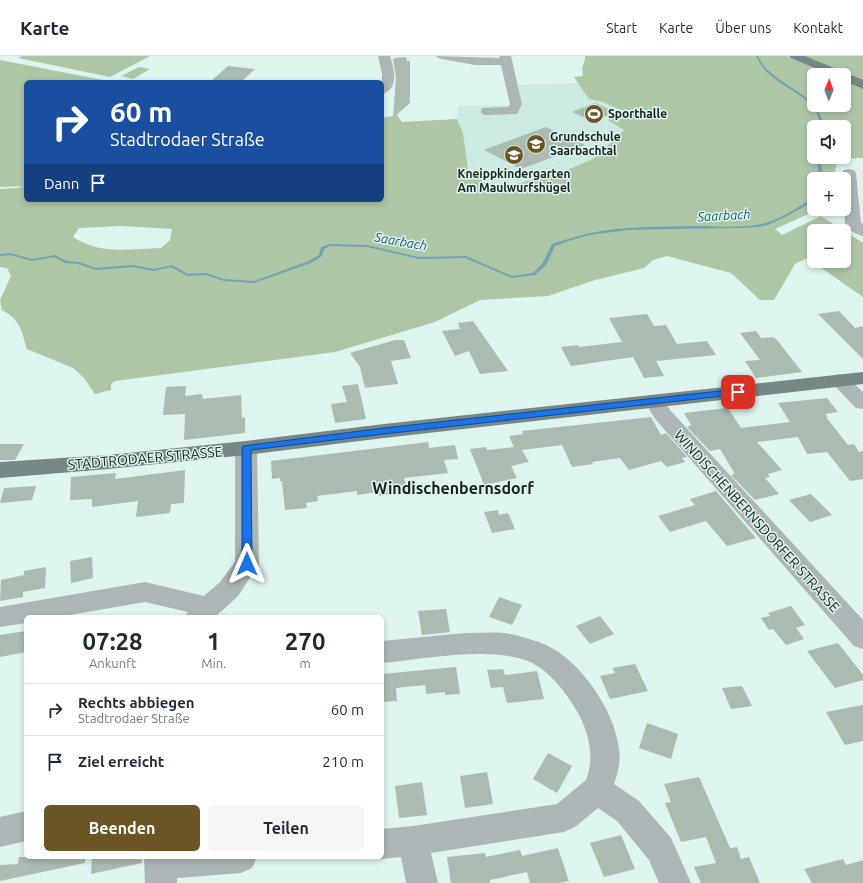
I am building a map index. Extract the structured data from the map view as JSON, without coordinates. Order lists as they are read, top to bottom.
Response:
{
  "streets": {
    "main road": ["STADTRODAER STRASSE"],
    "street": ["WINDISCHENBERNSDORFER STRASSE"]
  },
  "crossings": [
    ["STADTRODAER STRASSE", "WINDISCHENBERNSDORFER STRASSE"]
  ],
  "districts": ["Windischenbernsdorf"],
  "water": ["Saarbach"],
  "places": {
    "sports": ["Sporthalle"],
    "school or university": ["Grundschule Saarbachtal", "Kneippkindergarten Am Maulwurfshügel"]
  },
  "north": "top",
  "page": {
    "header": "Karte",
    "nav": [
      "Start",
      "Karte",
      "Über uns",
      "Kontakt"
    ],
    "map_buttons": ["+", "−"],
    "turn": ["60 m", "Stadtrodaer Straße"],
    "then": "Dann",
    "eta": [
      "07:28",
      "Ankunft",
      "1",
      "Min.",
      "270",
      "m"
    ],
    "list": [
      {
        "name": "Rechts abbiegen",
        "note": "Stadtrodaer Straße",
        "value": "60 m"
      },
      {
        "name": "Ziel erreicht",
        "value": "210 m"
      }
    ],
    "buttons": ["Beenden", "Teilen"]
  }
}
